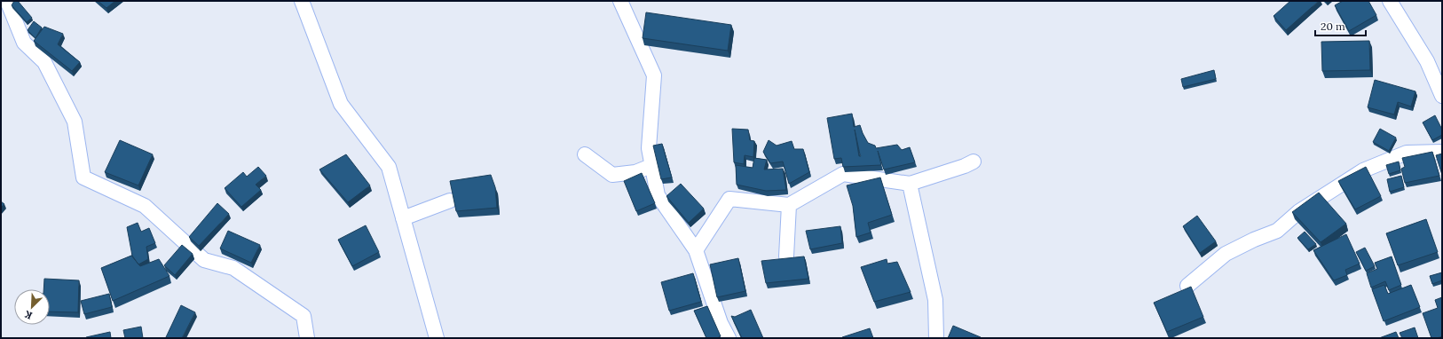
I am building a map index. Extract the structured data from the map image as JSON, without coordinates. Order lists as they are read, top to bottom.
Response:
{
  "scale_bar": "20 m",
  "north": "bottom left"
}
